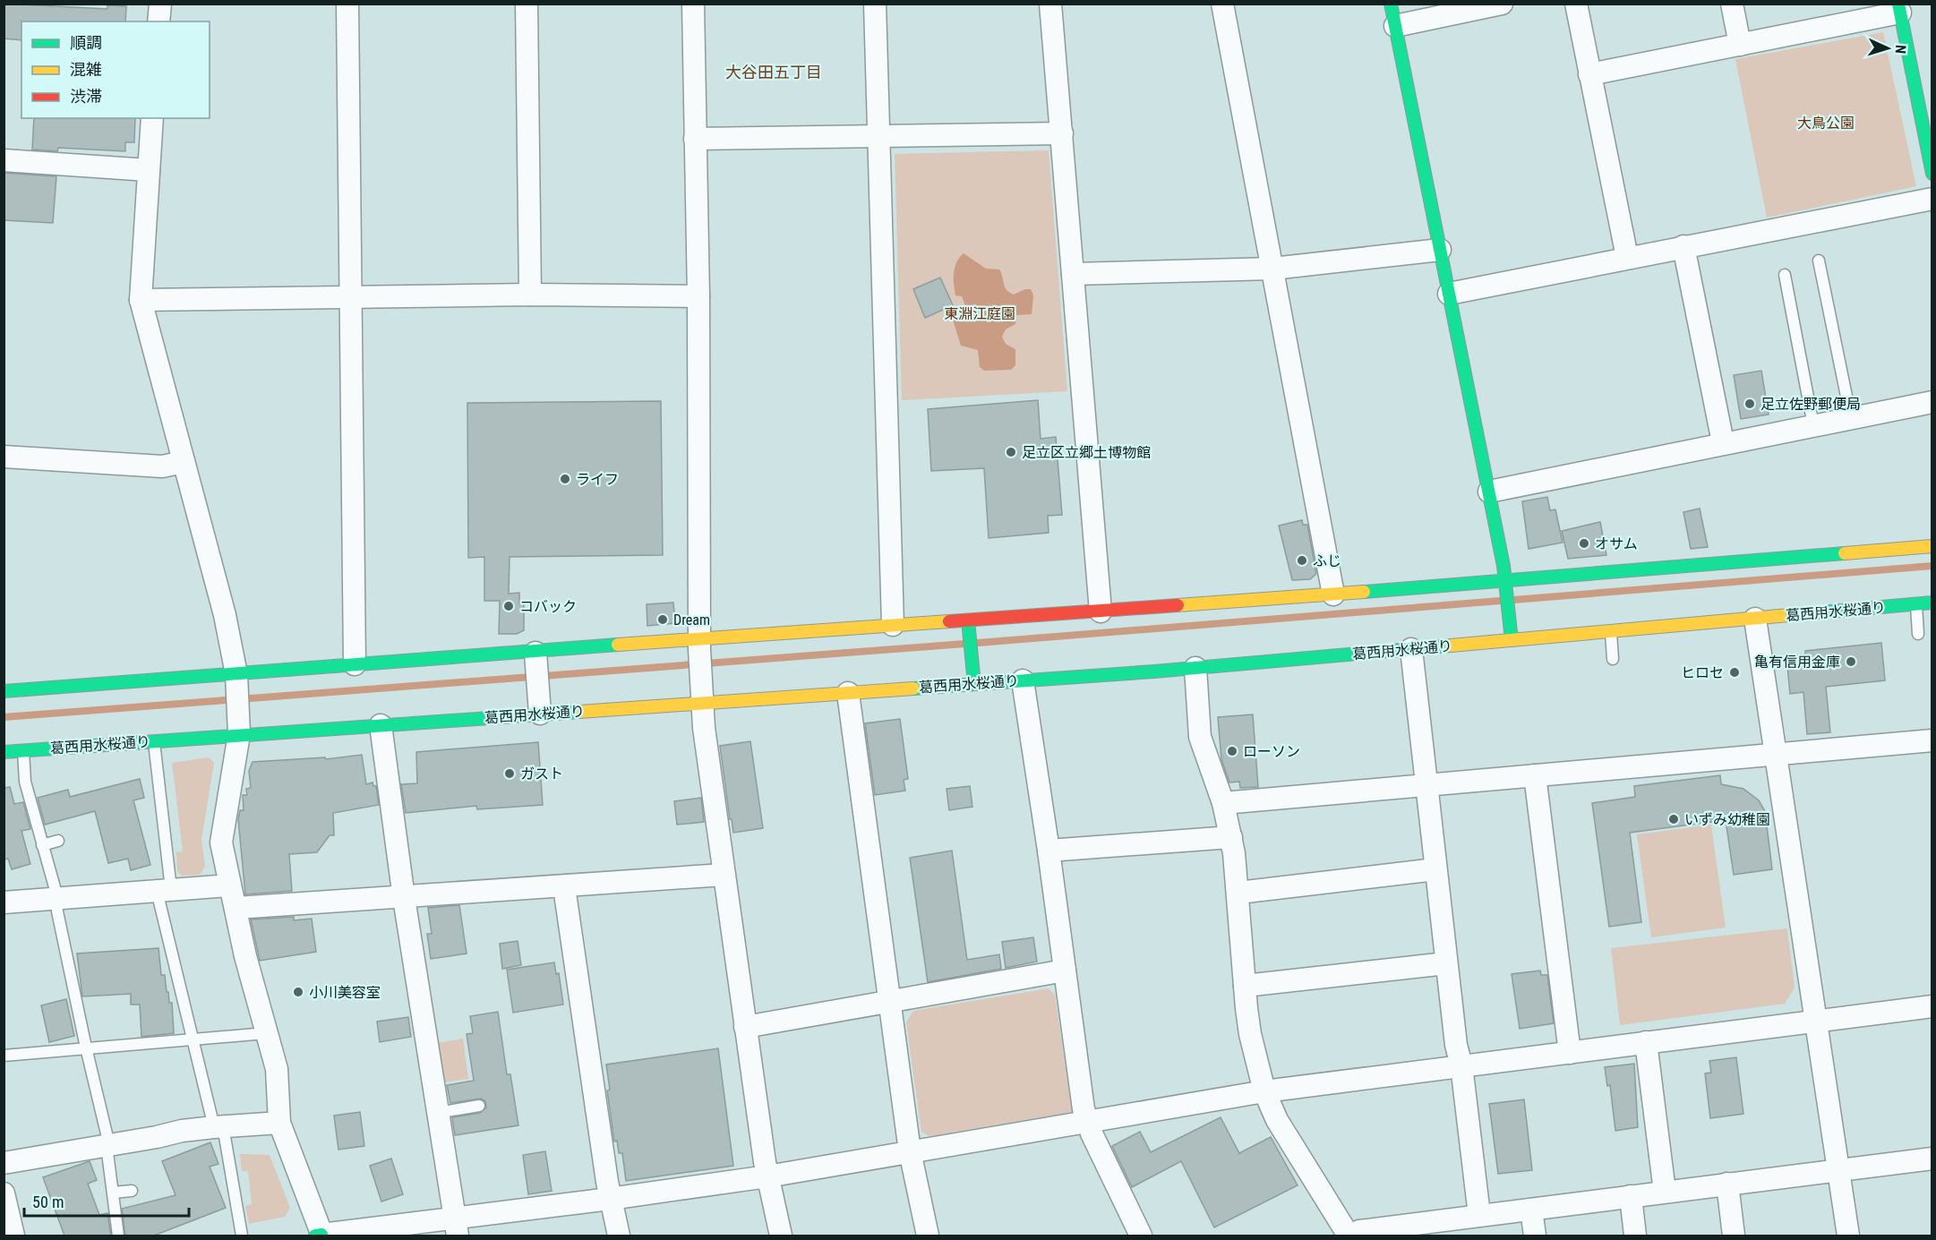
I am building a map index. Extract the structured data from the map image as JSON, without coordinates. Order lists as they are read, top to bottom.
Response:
{
  "streets": {
    "street": ["葛西用水桜通り"]
  },
  "districts": ["大谷田五丁目"],
  "parks": ["大鳥公園", "東淵江庭園"],
  "places": [
    "足立佐野郵便局",
    "足立区立郷土博物館",
    "ライフ",
    "オサム",
    "ふじ",
    "コバック",
    "Dream",
    "亀有信用金庫",
    "ヒロセ",
    "ローソン",
    "ガスト",
    "いずみ幼稚園",
    "小川美容室"
  ],
  "legend": ["順調", "混雑", "渋滞"],
  "scale_bar": "50 m",
  "north": "right"
}
